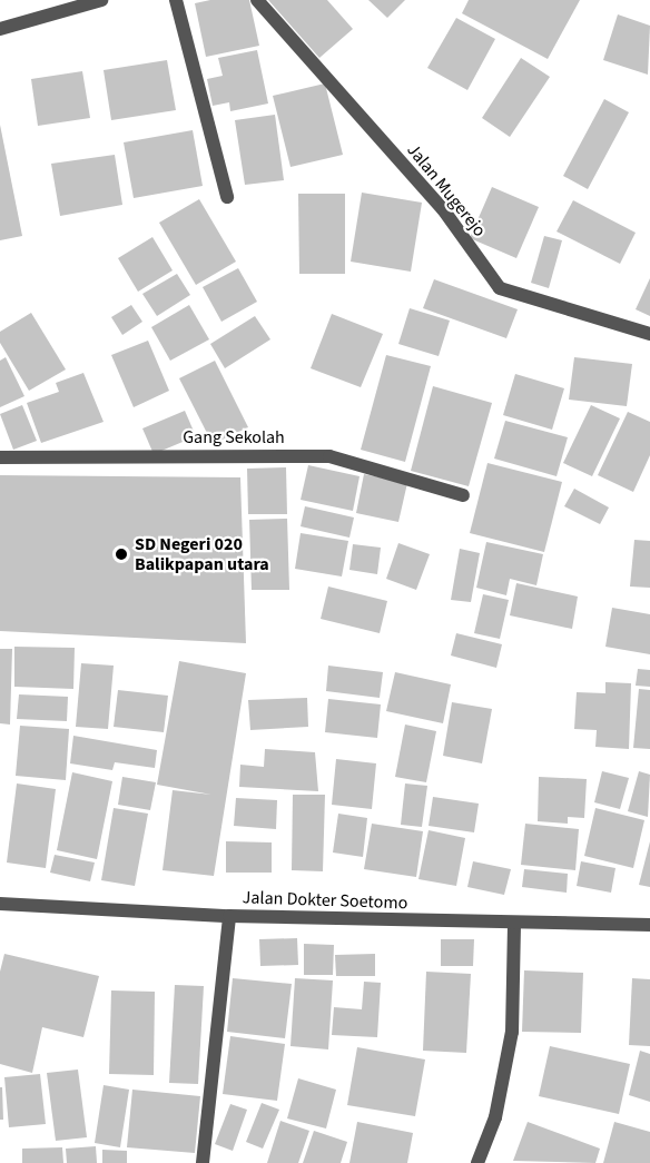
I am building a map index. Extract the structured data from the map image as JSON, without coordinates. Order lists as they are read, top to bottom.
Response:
{
  "streets": {
    "street": ["Jalan Mugerejo", "Gang Sekolah", "Jalan Dokter Soetomo"]
  },
  "places": ["SD Negeri 020 Balikpapan utara"]
}
